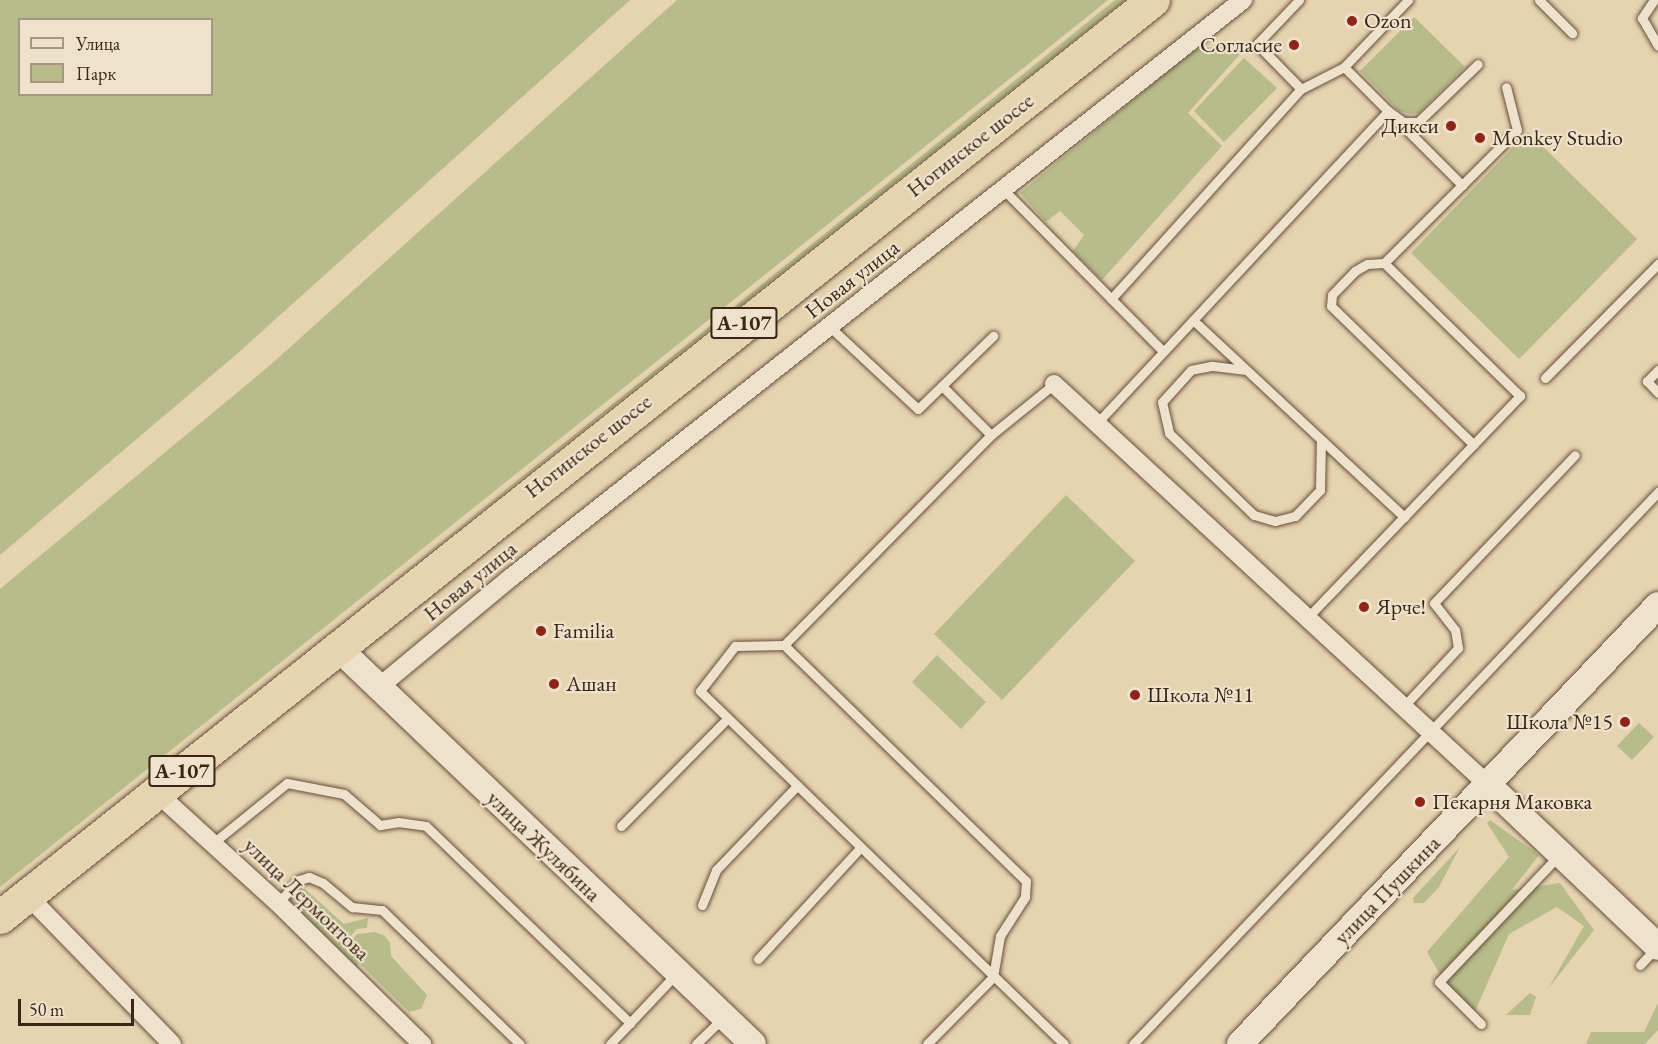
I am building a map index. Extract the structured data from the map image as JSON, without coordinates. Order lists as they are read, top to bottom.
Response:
{
  "streets": {
    "highway": ["Ногинское шоссе", "А-107"],
    "street": [
      "Новая улица",
      "улица Жулябина",
      "улица Пушкина",
      "улица Лермонтова"
    ]
  },
  "crossings": [
    ["Ногинское шоссе", "А-107"],
    ["Ногинское шоссе", "улица Жулябина"],
    ["Ногинское шоссе", "улица Лермонтова"],
    ["Новая улица", "улица Жулябина"]
  ],
  "places": [
    "Ozon",
    "Согласие",
    "Дикси",
    "Monkey Studio",
    "Ярче!",
    "Familia",
    "Ашан",
    "Школа №11",
    "Школа №15",
    "Пекарня Маковка"
  ],
  "legend": ["Улица", "Парк"],
  "scale_bar": "50 m"
}
